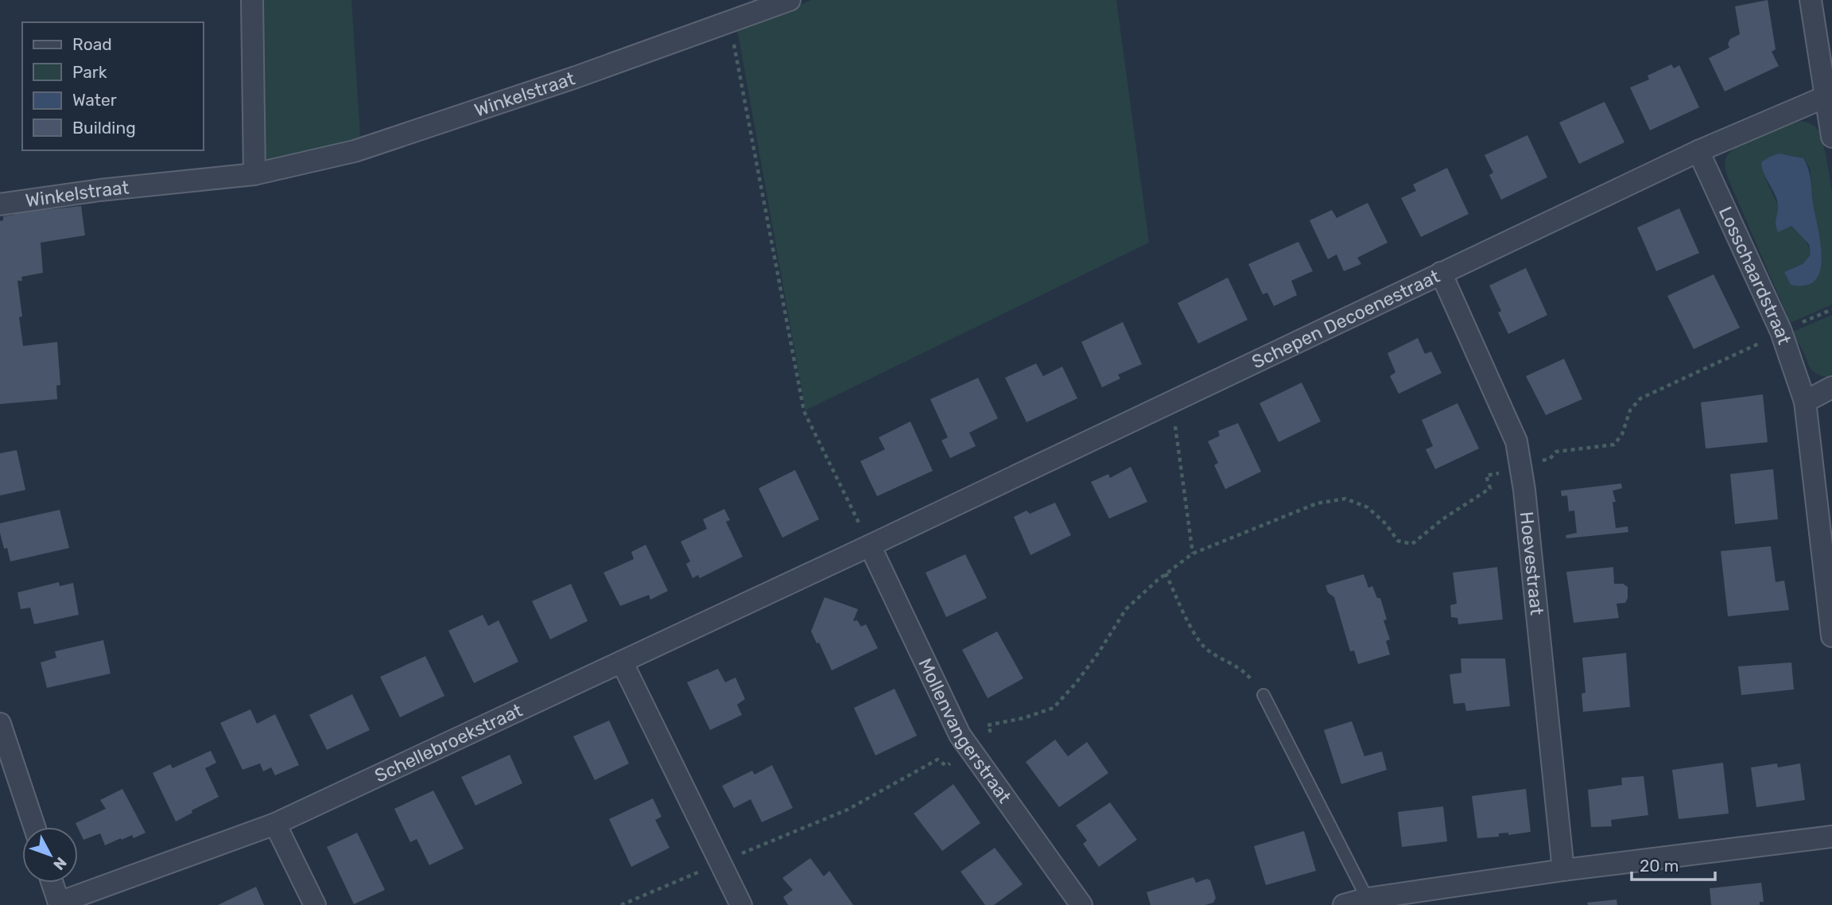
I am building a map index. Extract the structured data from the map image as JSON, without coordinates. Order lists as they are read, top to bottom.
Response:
{
  "streets": {
    "street": [
      "Winkelstraat",
      "Losschaardstraat",
      "Schepen Decoenestraat",
      "Hoevestraat",
      "Mollenvangerstraat",
      "Schellebroekstraat"
    ]
  },
  "crossings": [
    ["Losschaardstraat", "Schepen Decoenestraat"],
    ["Schepen Decoenestraat", "Hoevestraat"],
    ["Schepen Decoenestraat", "Mollenvangerstraat"],
    ["Schepen Decoenestraat", "Schellebroekstraat"],
    ["Mollenvangerstraat", "Schellebroekstraat"]
  ],
  "legend": [
    "Road",
    "Park",
    "Water",
    "Building"
  ],
  "scale_bar": "20 m",
  "north": "bottom right"
}
